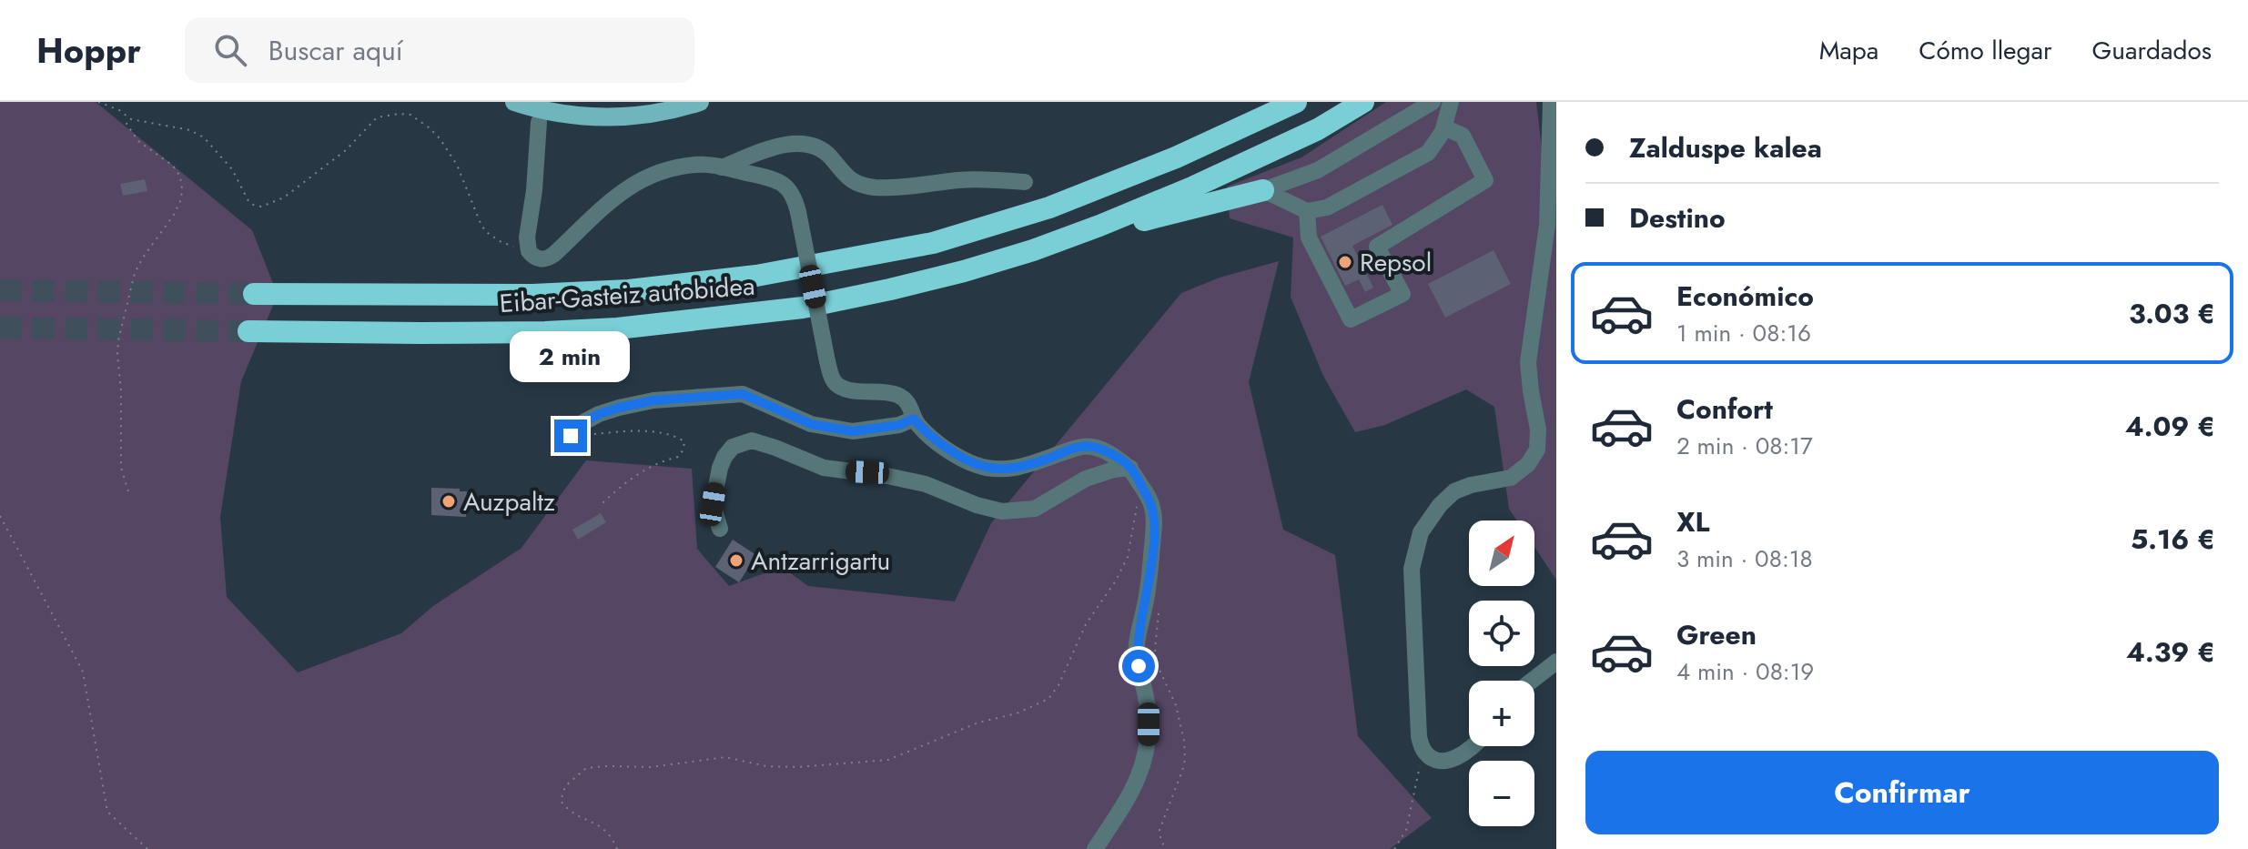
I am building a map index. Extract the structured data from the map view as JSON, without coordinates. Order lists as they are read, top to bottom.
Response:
{
  "streets": {
    "highway": ["Eibar-Gasteiz autobidea"]
  },
  "places": ["Repsol", "Auzpaltz", "Antzarrigartu"],
  "north": "top right",
  "page": {
    "header": "Hoppr",
    "search": "Buscar aquí",
    "nav": ["Mapa", "Cómo llegar", "Guardados"],
    "banner": ["Zalduspe kalea", "Destino"],
    "list": [
      {
        "name": "Económico",
        "note": "1 min · 08:16",
        "value": "3.03 €"
      },
      {
        "name": "Confort",
        "note": "2 min · 08:17",
        "value": "4.09 €"
      },
      {
        "name": "XL",
        "note": "3 min · 08:18",
        "value": "5.16 €"
      },
      {
        "name": "Green",
        "note": "4 min · 08:19",
        "value": "4.39 €"
      }
    ],
    "bubble": "2 min",
    "map_buttons": ["+", "−"],
    "buttons": "Confirmar"
  }
}
